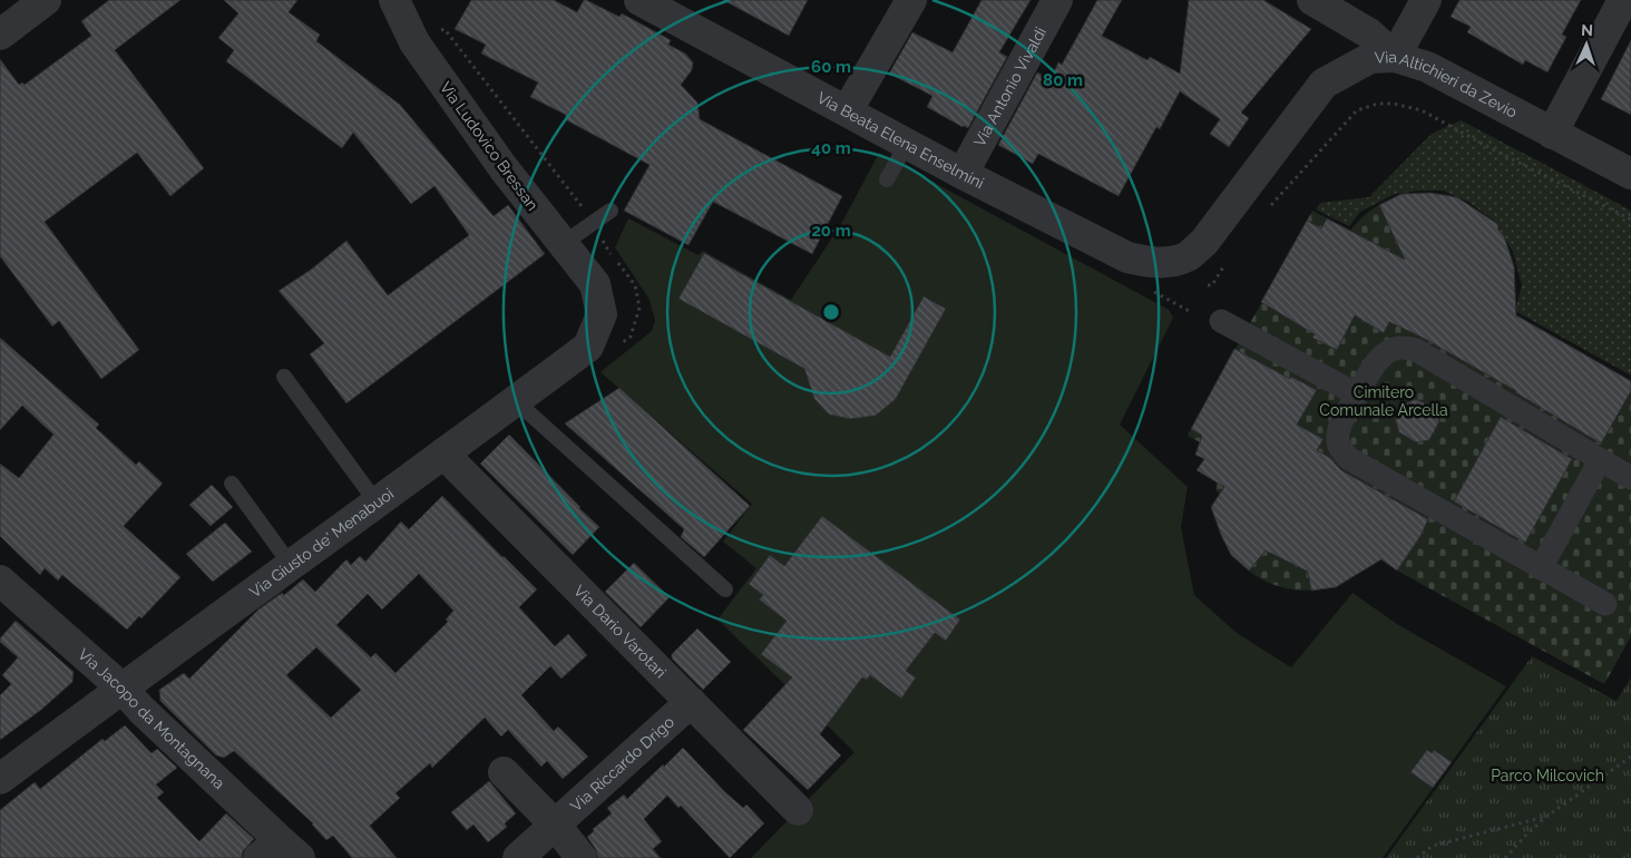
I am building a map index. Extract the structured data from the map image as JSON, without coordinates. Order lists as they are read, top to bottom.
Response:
{
  "streets": {
    "street": [
      "Via Antonio Vivaldi",
      "Via Altichieri da Zevio",
      "Via Beata Elena Enselmini",
      "Via Ludovico Bressan",
      "Via Giusto de' Menabuoi",
      "Via Dario Varotari",
      "Via Jacopo da Montagnana",
      "Via Riccardo Drigo"
    ]
  },
  "crossings": [
    ["Via Antonio Vivaldi", "Via Beata Elena Enselmini"],
    ["Via Altichieri da Zevio", "Via Beata Elena Enselmini"],
    ["Via Ludovico Bressan", "Via Giusto de' Menabuoi"],
    ["Via Giusto de' Menabuoi", "Via Dario Varotari"],
    ["Via Giusto de' Menabuoi", "Via Jacopo da Montagnana"],
    ["Via Dario Varotari", "Via Riccardo Drigo"]
  ],
  "parks": ["Cimitero Comunale Arcella", "Parco Milcovich"],
  "north": "top",
  "rings": [
    "60 m",
    "80 m",
    "40 m",
    "20 m"
  ]
}
